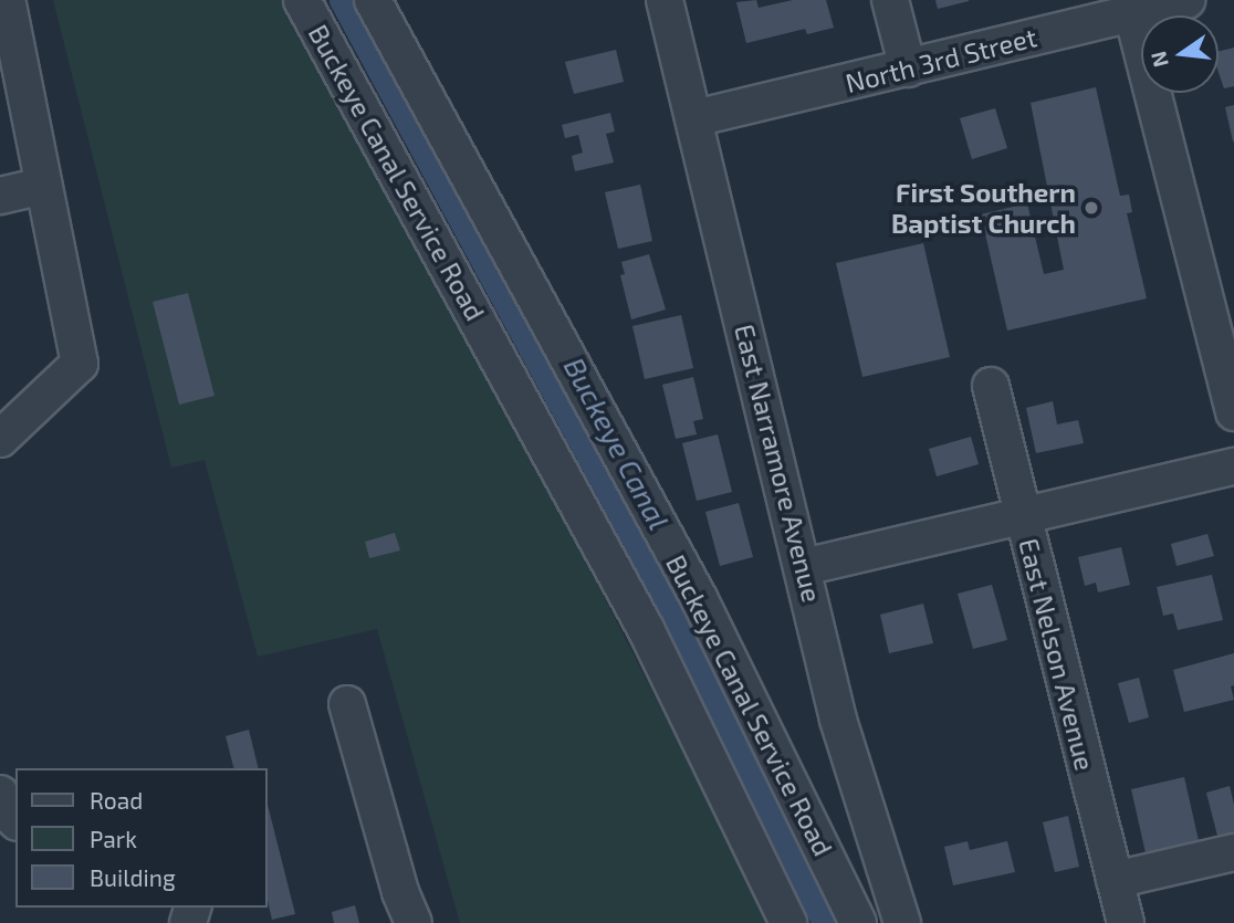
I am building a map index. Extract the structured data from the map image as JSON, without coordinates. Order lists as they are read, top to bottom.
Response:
{
  "streets": {
    "street": [
      "North 3rd Street",
      "Buckeye Canal Service Road",
      "East Narramore Avenue",
      "East Nelson Avenue"
    ]
  },
  "crossings": [
    ["North 3rd Street", "East Narramore Avenue"]
  ],
  "water": ["Buckeye Canal"],
  "places": ["First Southern Baptist Church"],
  "legend": ["Road", "Park", "Building"],
  "north": "left"
}
